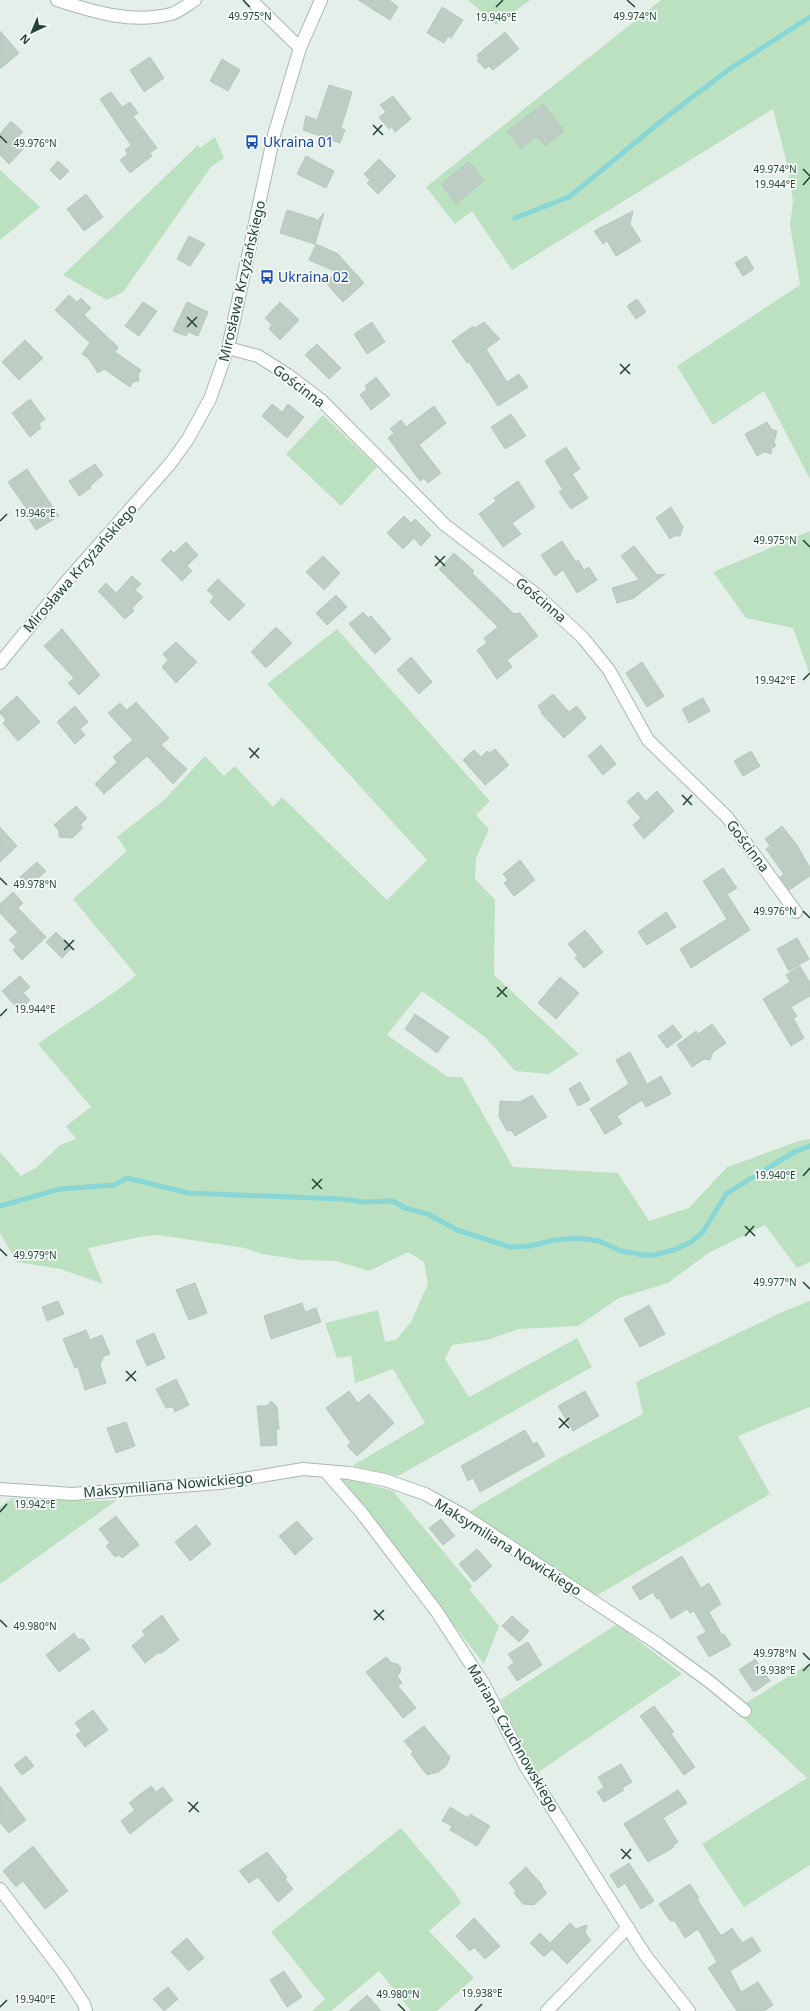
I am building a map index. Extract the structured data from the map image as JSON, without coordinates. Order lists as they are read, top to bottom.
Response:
{
  "streets": {
    "street": [
      "Mirosława Krzyżańskiego",
      "Gościnna",
      "Maksymiliana Nowickiego",
      "Mariana Czuchnowskiego"
    ]
  },
  "crossings": [
    ["Mirosława Krzyżańskiego", "Gościnna"],
    ["Maksymiliana Nowickiego", "Mariana Czuchnowskiego"]
  ],
  "places": {
    "bus stop": ["Ukraina 01", "Ukraina 02"]
  },
  "north": "bottom left",
  "coordinates": [
    "49.975°N",
    "49.974°N",
    "19.946°E",
    "49.976°N",
    "19.944°E",
    "19.942°E",
    "49.978°N",
    "19.940°E",
    "49.979°N",
    "49.977°N",
    "49.980°N",
    "19.938°E"
  ]
}
